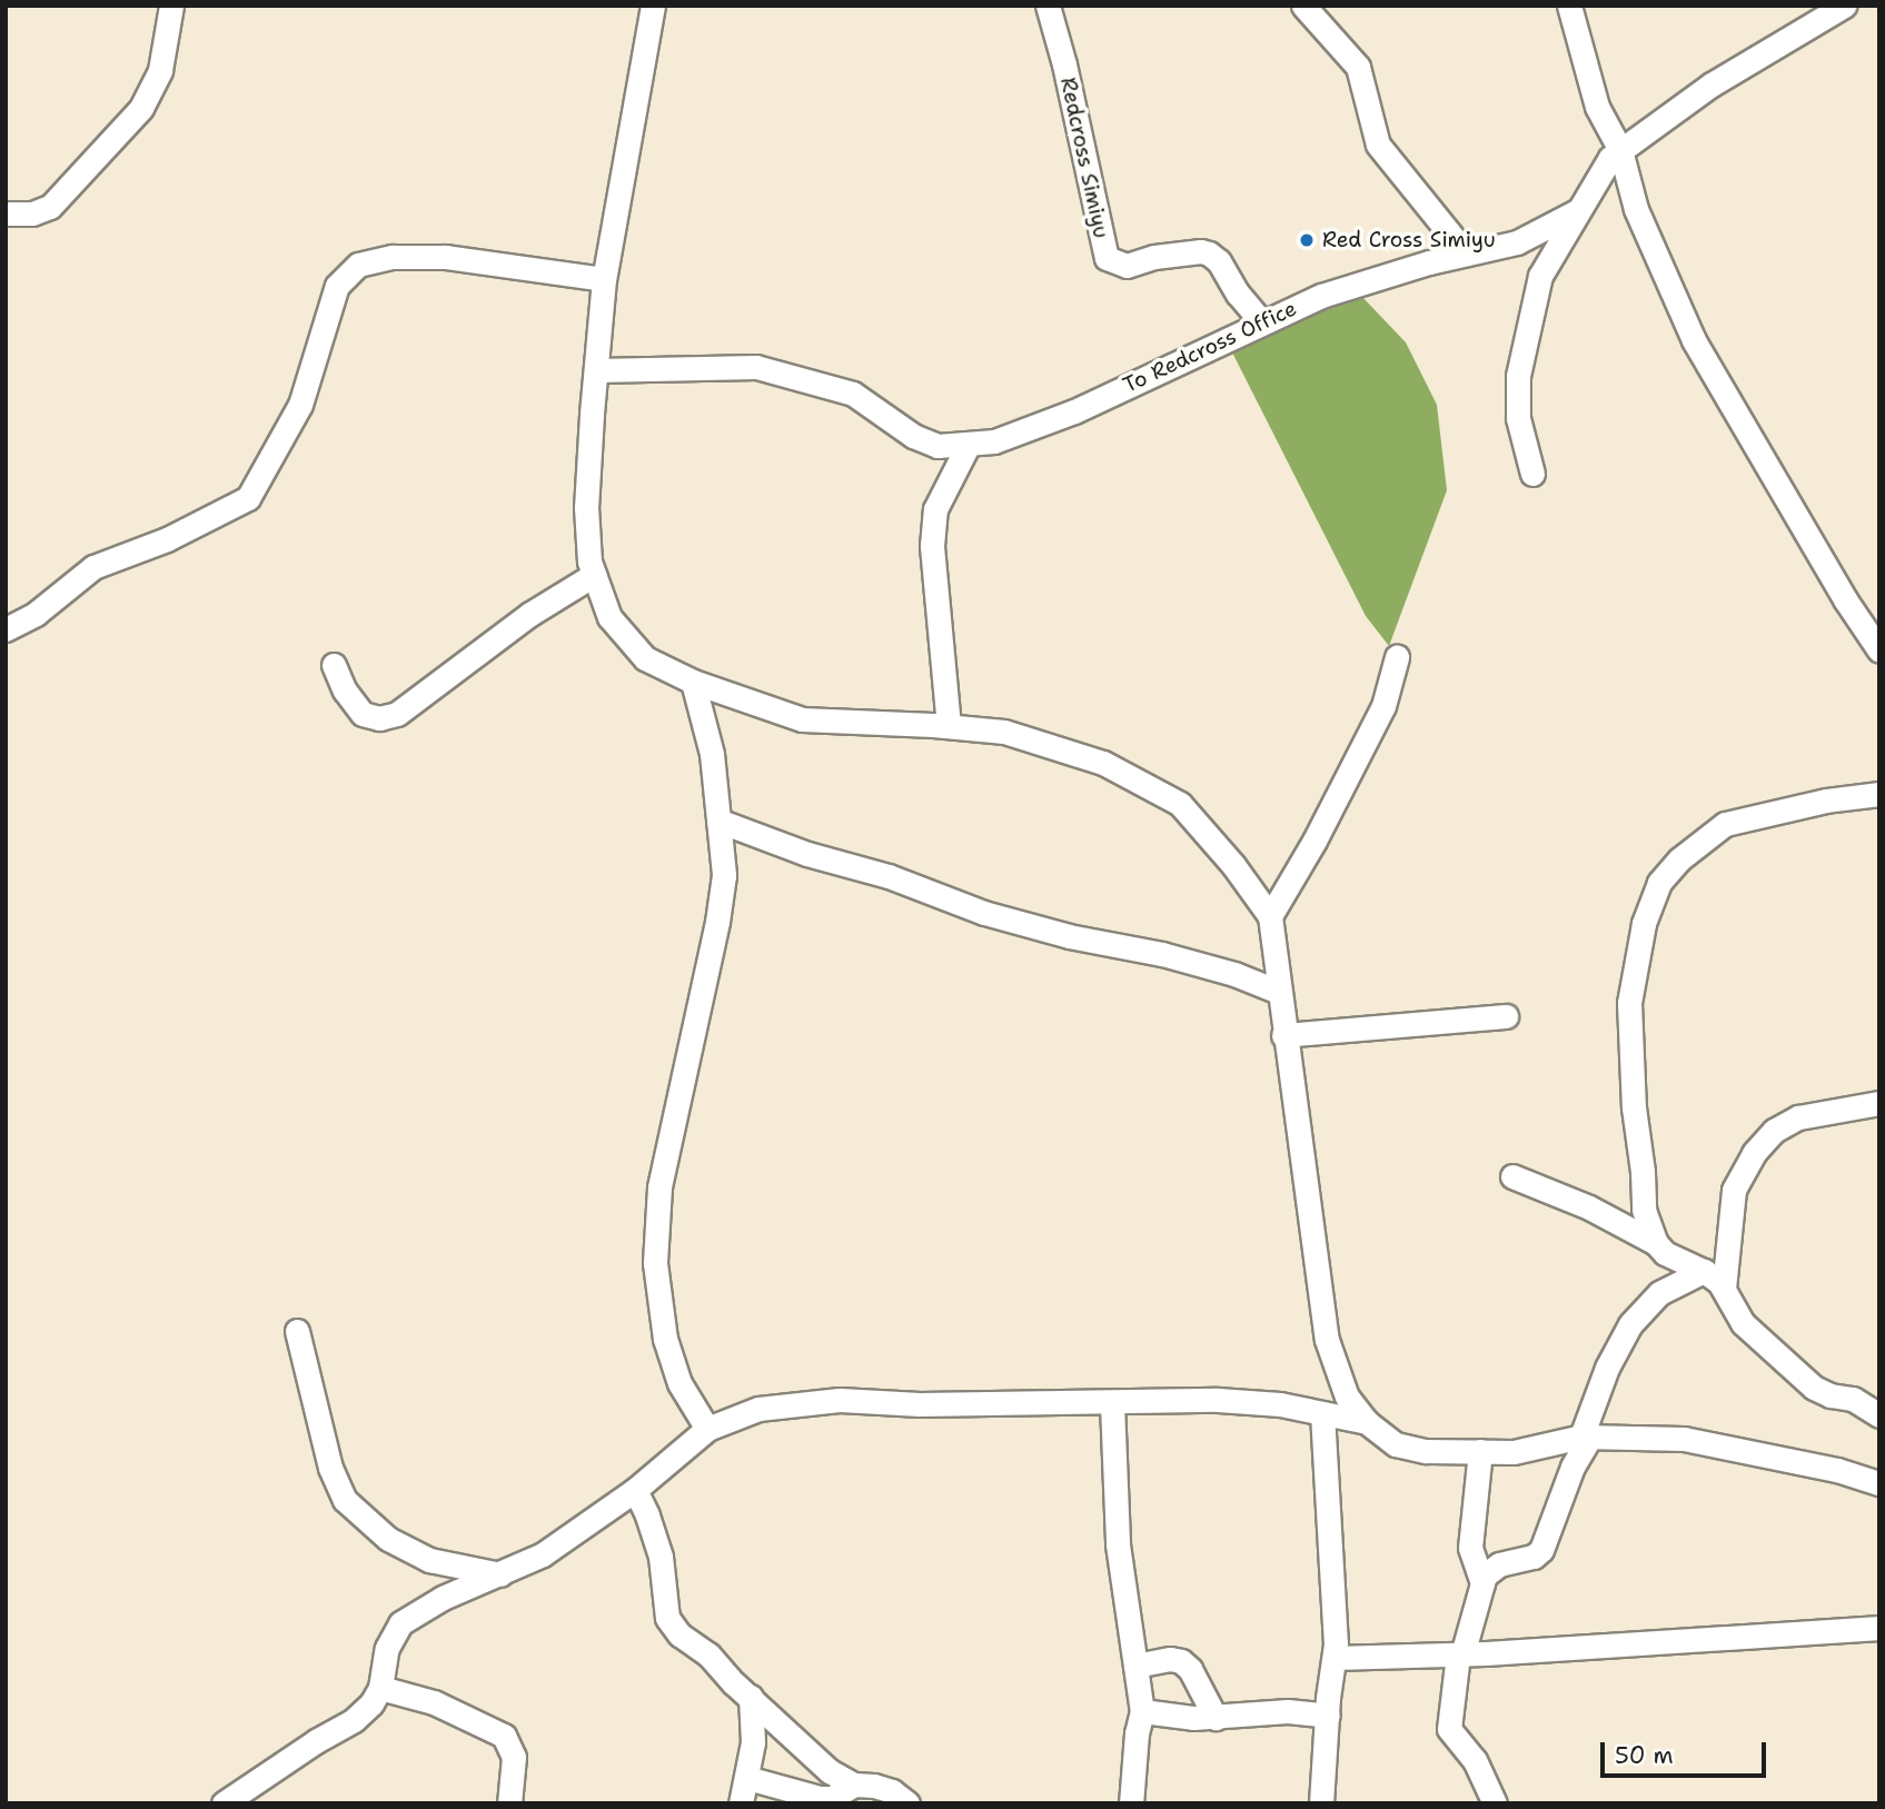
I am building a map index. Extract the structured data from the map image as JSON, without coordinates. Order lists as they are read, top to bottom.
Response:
{
  "streets": {
    "street": ["Redcross Simiyu", "To Redcross Office"]
  },
  "crossings": [
    ["Redcross Simiyu", "To Redcross Office"]
  ],
  "places": ["Red Cross Simiyu"],
  "scale_bar": "50 m"
}
